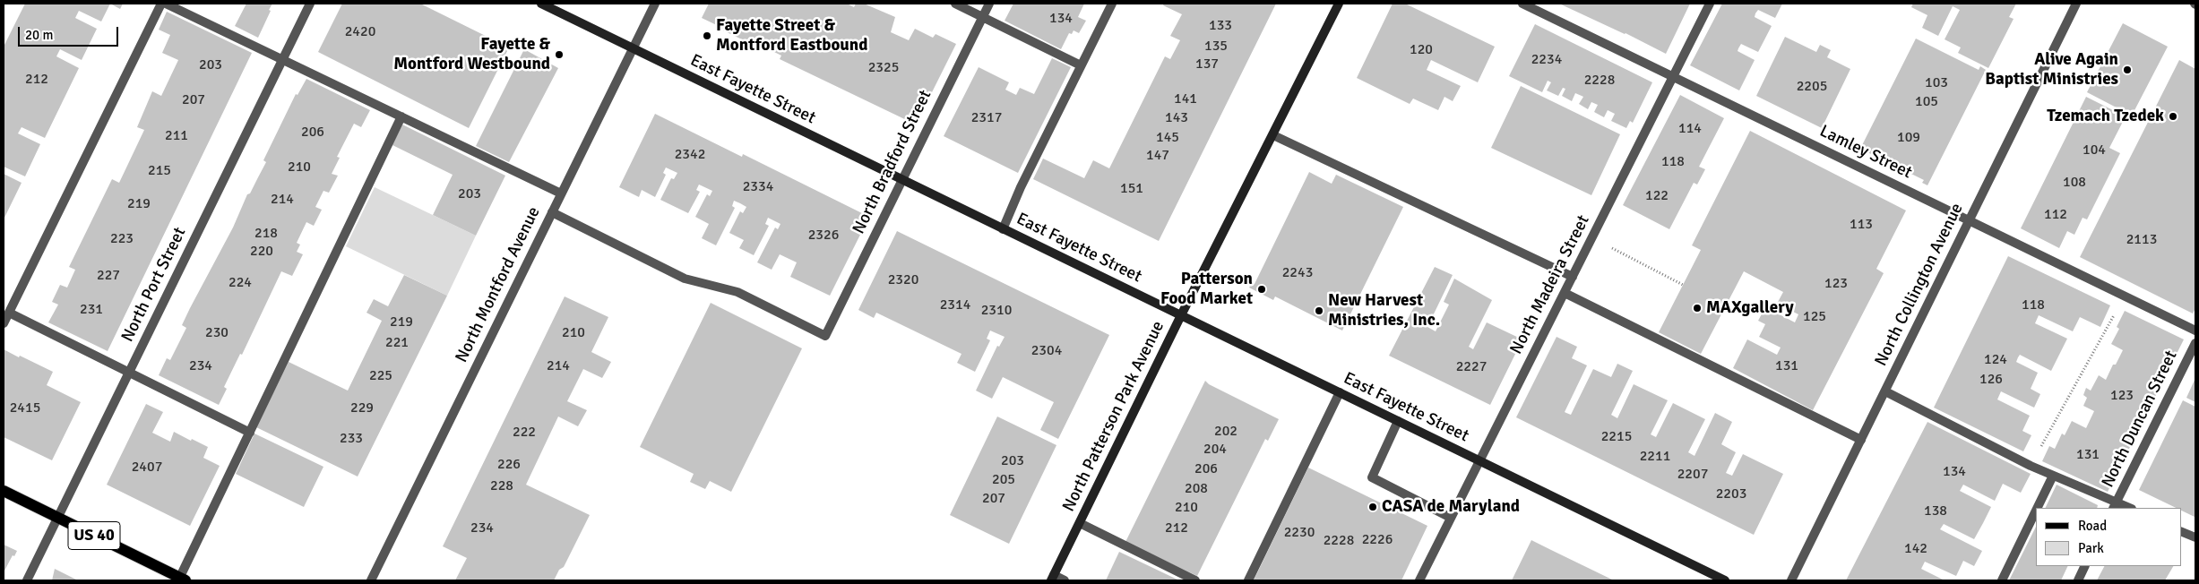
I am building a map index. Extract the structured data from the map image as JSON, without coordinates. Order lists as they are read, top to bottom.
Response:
{
  "streets": {
    "main road": ["East Fayette Street", "North Patterson Park Avenue", "US 40"],
    "street": [
      "Lamley Street",
      "North Bradford Street",
      "North Port Street",
      "North Montford Avenue",
      "North Madeira Street",
      "North Collington Avenue",
      "North Duncan Street"
    ]
  },
  "crossings": [
    ["East Fayette Street", "North Bradford Street"],
    ["East Fayette Street", "North Montford Avenue"],
    ["East Fayette Street", "North Madeira Street"],
    ["East Fayette Street", "North Patterson Park Avenue"],
    ["Lamley Street", "North Madeira Street"],
    ["Lamley Street", "North Collington Avenue"],
    ["North Bradford Street", "North Montford Avenue"],
    ["North Port Street", "US 40"]
  ],
  "places": [
    "Fayette Street & Montford Eastbound",
    "Fayette & Montford Westbound",
    "Alive Again Baptist Ministries",
    "Tzemach Tzedek",
    "Patterson Food Market",
    "MAXgallery",
    "New Harvest Ministries, Inc.",
    "CASA de Maryland"
  ],
  "house_numbers": [
    "134",
    "133",
    "2420",
    "135",
    "120",
    "2234",
    "137",
    "203",
    "2325",
    "212",
    "2228",
    "103",
    "2205",
    "141",
    "207",
    "105",
    "2317",
    "143",
    "114",
    "206",
    "211",
    "145",
    "109",
    "104",
    "2342",
    "147",
    "118",
    "210",
    "215",
    "108",
    "2334",
    "151",
    "203",
    "122",
    "214",
    "219",
    "112",
    "113",
    "218",
    "2326",
    "223",
    "2113",
    "220",
    "2243",
    "227",
    "2320",
    "224",
    "123",
    "2314",
    "118",
    "231",
    "2310",
    "125",
    "219",
    "230",
    "210",
    "221",
    "2304",
    "124",
    "234",
    "214",
    "131",
    "2227",
    "225",
    "126",
    "123",
    "2415",
    "229",
    "202",
    "222",
    "2215",
    "233",
    "204",
    "131",
    "2211",
    "203",
    "226",
    "2407",
    "206",
    "134",
    "2207",
    "205",
    "228",
    "208",
    "2203",
    "207",
    "210",
    "138",
    "234",
    "212",
    "2230",
    "2226",
    "2228",
    "142"
  ],
  "legend": ["Road", "Park"],
  "scale_bar": "20 m"
}
